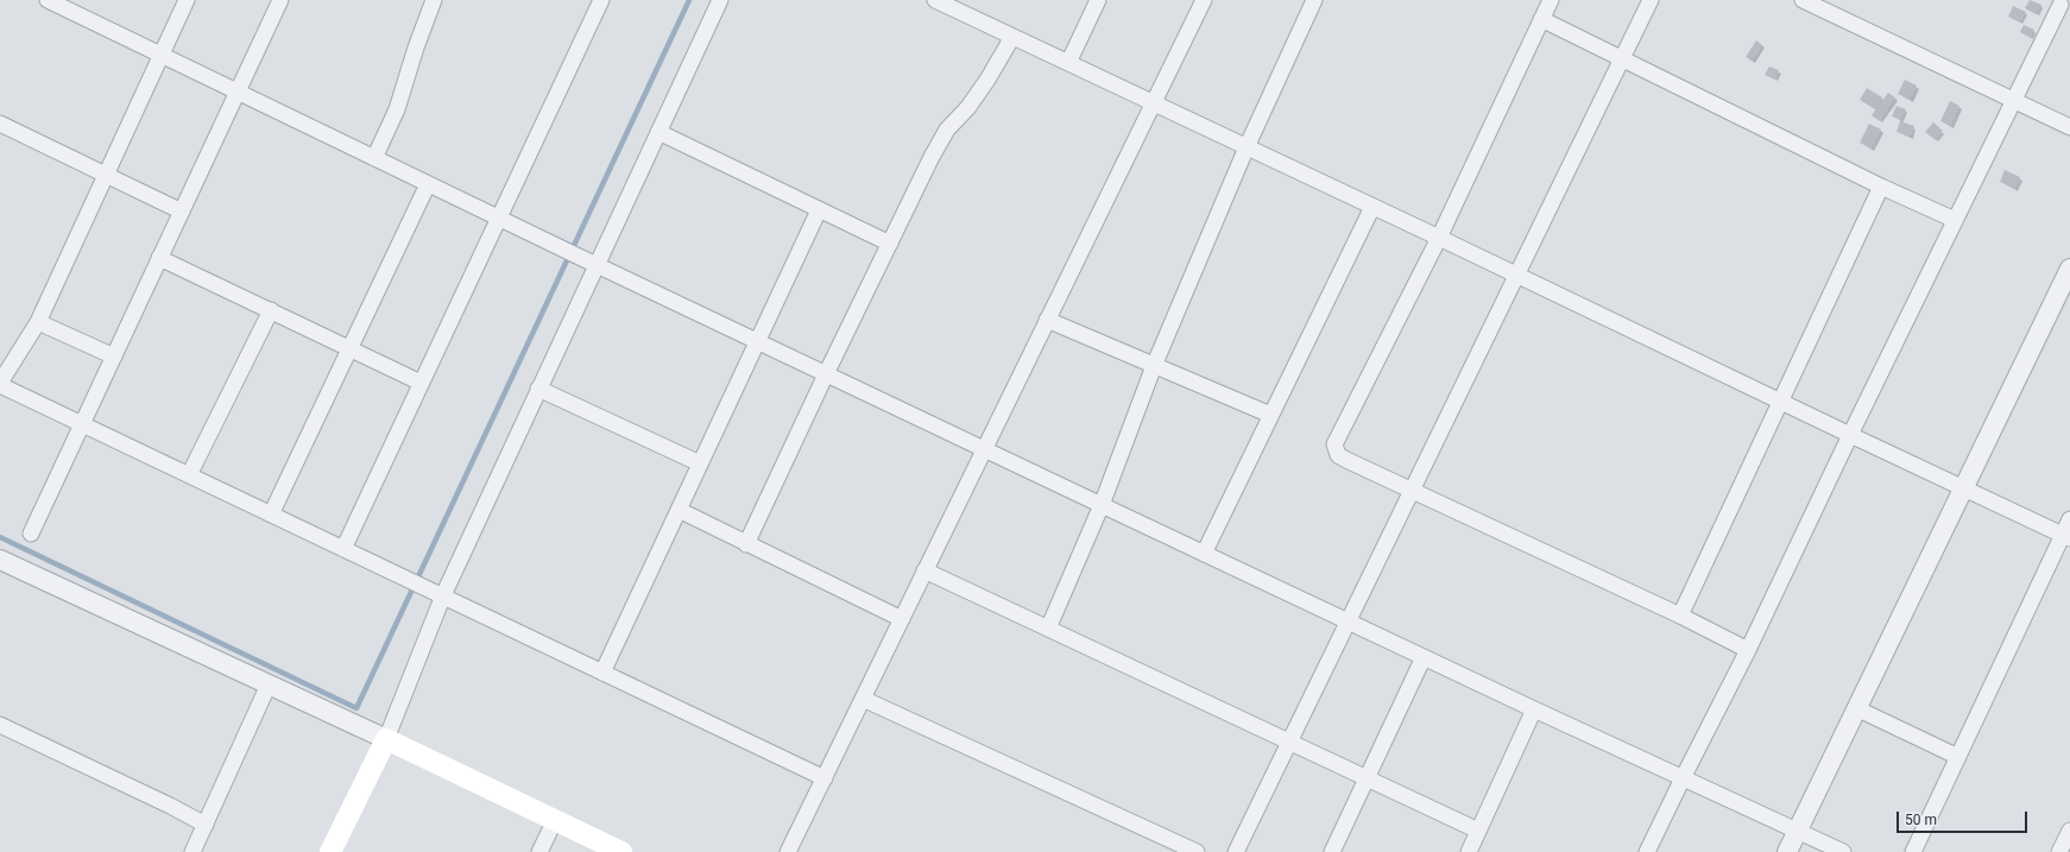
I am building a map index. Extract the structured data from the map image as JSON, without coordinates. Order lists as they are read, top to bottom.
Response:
{
  "scale_bar": "50 m"
}
